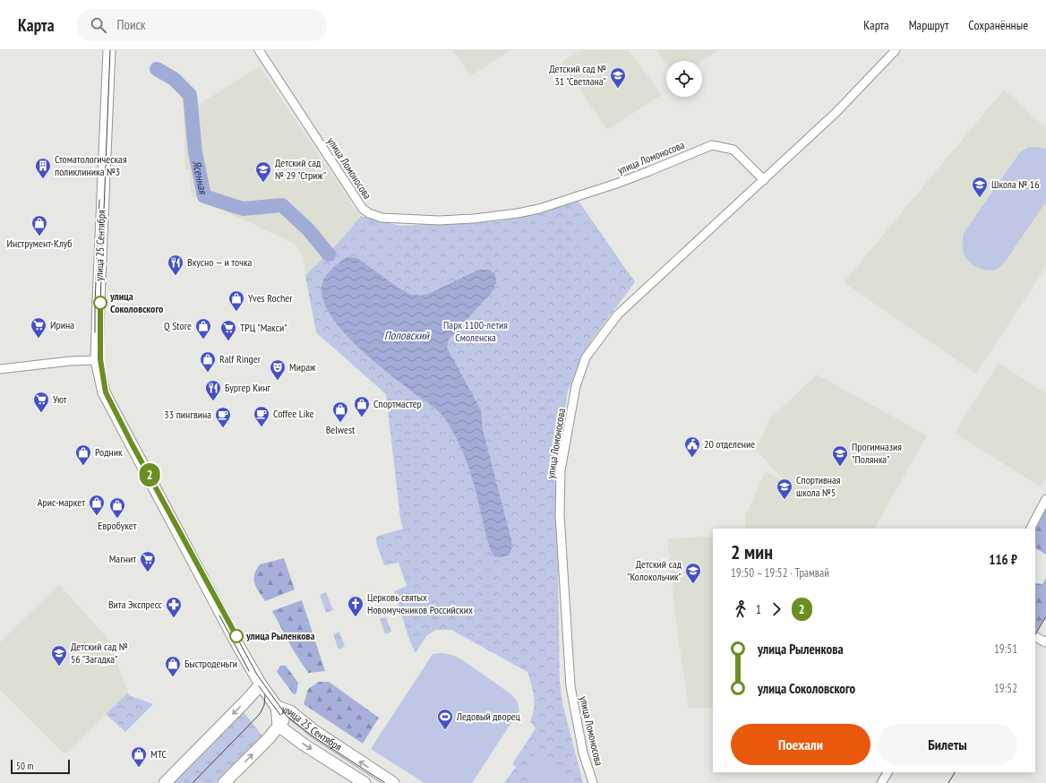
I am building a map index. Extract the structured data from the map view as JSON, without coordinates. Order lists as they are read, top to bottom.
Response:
{
  "streets": {
    "main road": ["улица 25 Сентября"],
    "street": ["улица Ломоносова"]
  },
  "water": ["Ясенная", "Поповский"],
  "parks": ["Парк 1100-летия Смоленска"],
  "places": {
    "school or university": [
      "Детский сад № 31 \"Светлана\"",
      "Детский сад № 29 \"Стриж\"",
      "Школа № 16",
      "Прогимназия \"Полянка\"",
      "Спортивная школа №5",
      "Детский сад \"Колокольчик\"",
      "Детский сад № 56 \"Загадка\""
    ],
    "building": ["Стоматологическая поликлиника №3"],
    "shop": [
      "Инструмент-Клуб",
      "Yves Rocher",
      "Q Store",
      "Ralf Ringer",
      "Спортмастер",
      "Belwest",
      "Родник",
      "Арис-маркет",
      "Евробукет",
      "Быстроденьги",
      "МТС"
    ],
    "restaurant": ["Вкусно — и точка", "Бургер Кинг"],
    "other": ["улица Соколовского", "улица Рыленкова"],
    "supermarket": [
      "Ирина",
      "ТРЦ \"Макси\"",
      "Уют",
      "Магнит"
    ],
    "theatre": ["Мираж"],
    "cafe": ["Coffee Like", "33 пингвина"],
    "public building": ["20 отделение"],
    "church": ["Церковь святых Новомучеников Российских"],
    "pharmacy": ["Вита Экспресс"],
    "sports": ["Ледовый дворец"]
  },
  "lines": ["tram line 2"],
  "scale_bar": "50 m",
  "page": {
    "header": "Карта",
    "search": "Поиск",
    "nav": ["Карта", "Маршрут", "Сохранённые"],
    "on_map": "2",
    "heading": ["2 мин", "19:50 – 19:52 · Трамвай", "116 ₽"],
    "legs": ["1", "2"],
    "list": [
      {
        "name": "улица Рыленкова",
        "value": "19:51"
      },
      {
        "name": "улица Соколовского",
        "value": "19:52"
      }
    ],
    "buttons": ["Поехали", "Билеты"],
    "scale": "50 m"
  }
}
